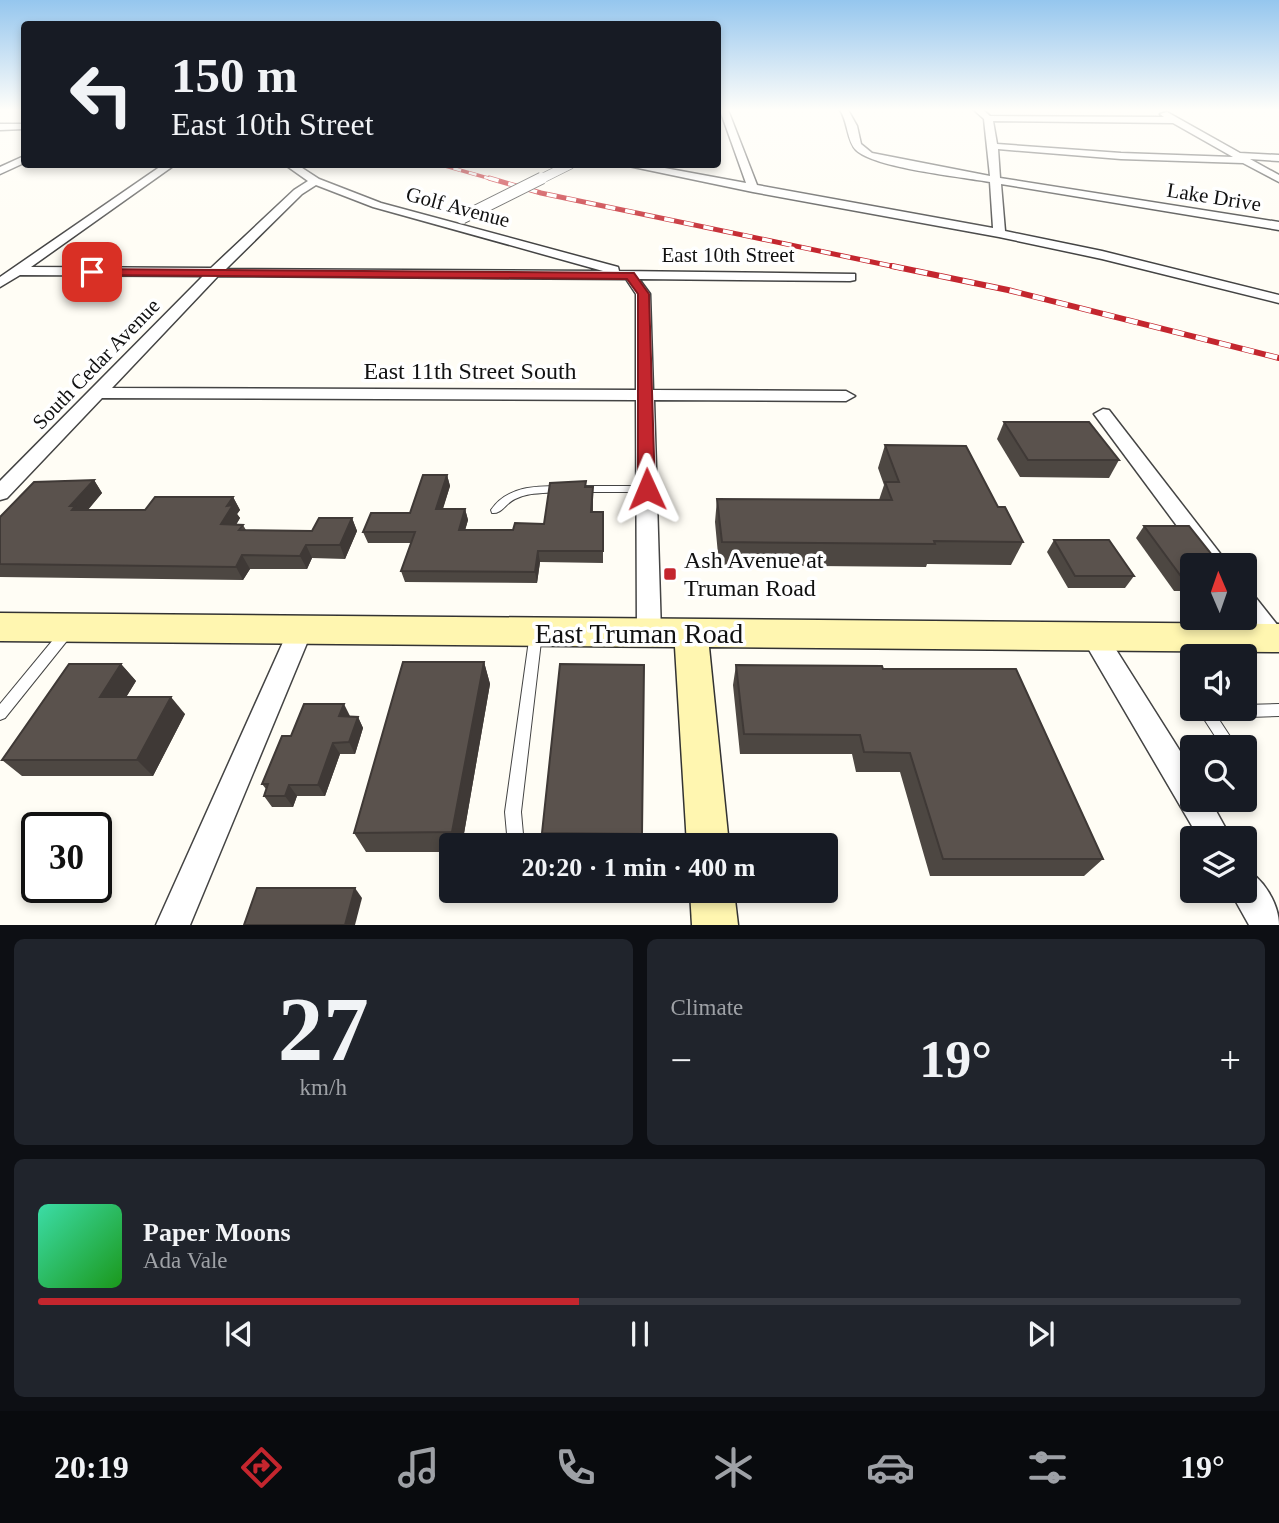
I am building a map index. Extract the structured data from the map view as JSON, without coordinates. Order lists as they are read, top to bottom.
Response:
{
  "streets": {
    "main road": ["East Truman Road"],
    "street": [
      "Lake Drive",
      "Golf Avenue",
      "East 10th Street",
      "South Cedar Avenue",
      "East 11th Street South"
    ]
  },
  "crossings": [
    ["Golf Avenue", "East 10th Street"],
    ["Golf Avenue", "South Cedar Avenue"],
    ["East 10th Street", "South Cedar Avenue"],
    ["South Cedar Avenue", "East 11th Street South"]
  ],
  "places": {
    "transit": ["Ash Avenue at Truman Road"]
  },
  "north": "top",
  "page": {
    "turn": ["150 m", "East 10th Street"],
    "limit": "30",
    "trip": "20:20 · 1 min · 400 m",
    "tile": [
      ["27", "km/h"],
      "Climate"
    ],
    "heat": ["−", "19°", "+"],
    "song": ["Paper Moons", "Ada Vale"],
    "tabs": ["20:19", "19°"]
  }
}
